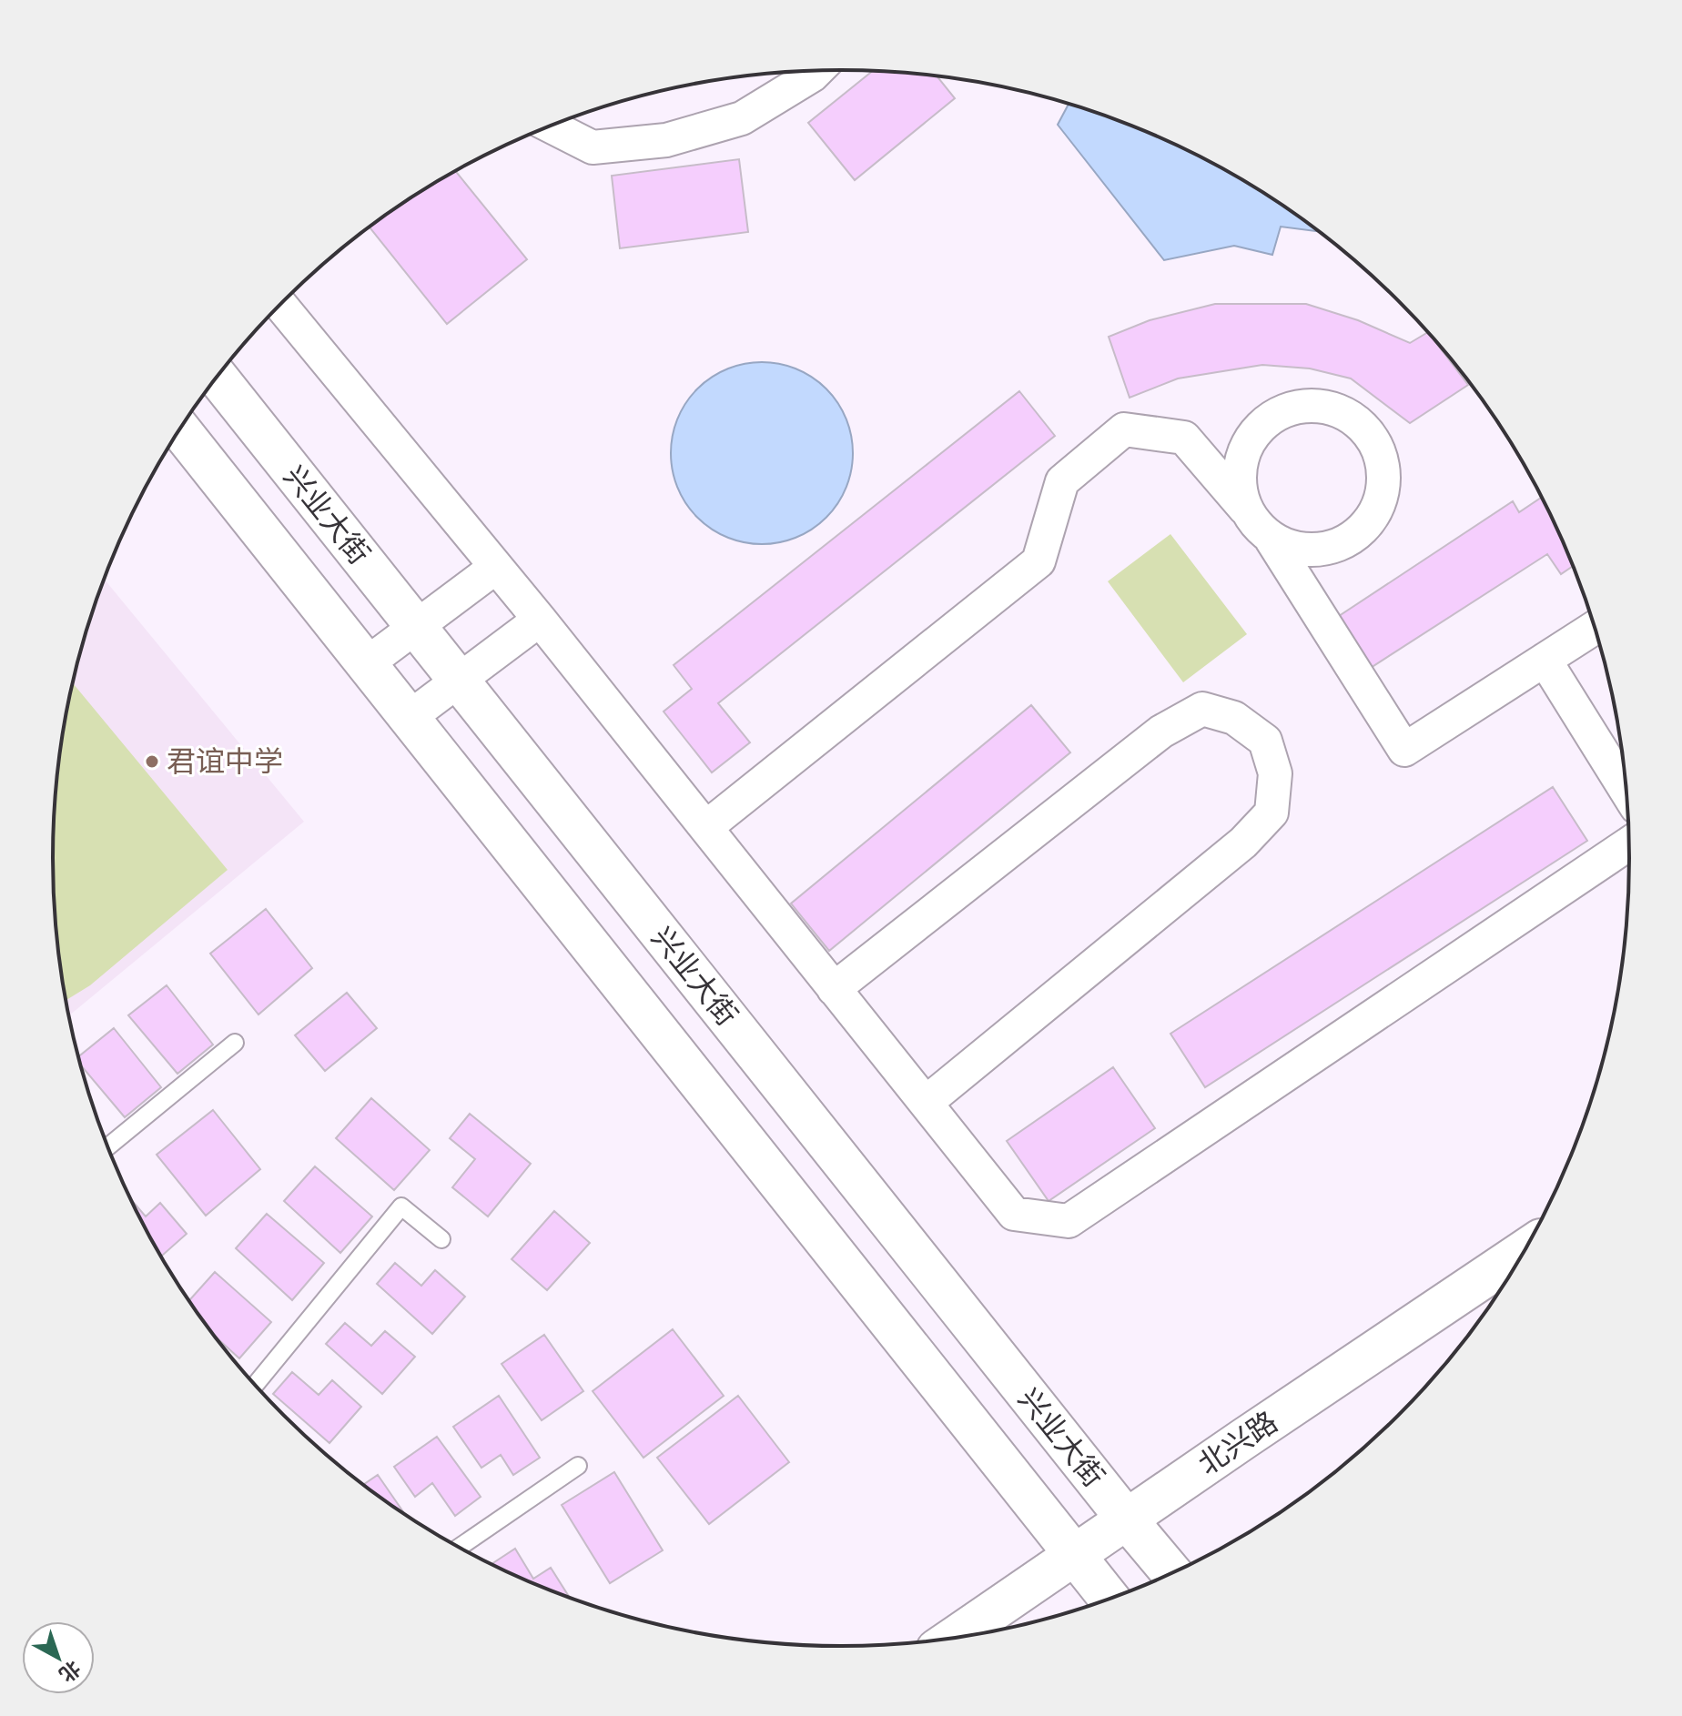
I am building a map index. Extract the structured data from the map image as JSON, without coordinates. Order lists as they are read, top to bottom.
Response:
{
  "streets": {
    "main road": ["兴业大街", "北兴路"]
  },
  "crossings": [
    ["兴业大街", "北兴路"]
  ],
  "places": ["君谊中学"],
  "north": "bottom right"
}
